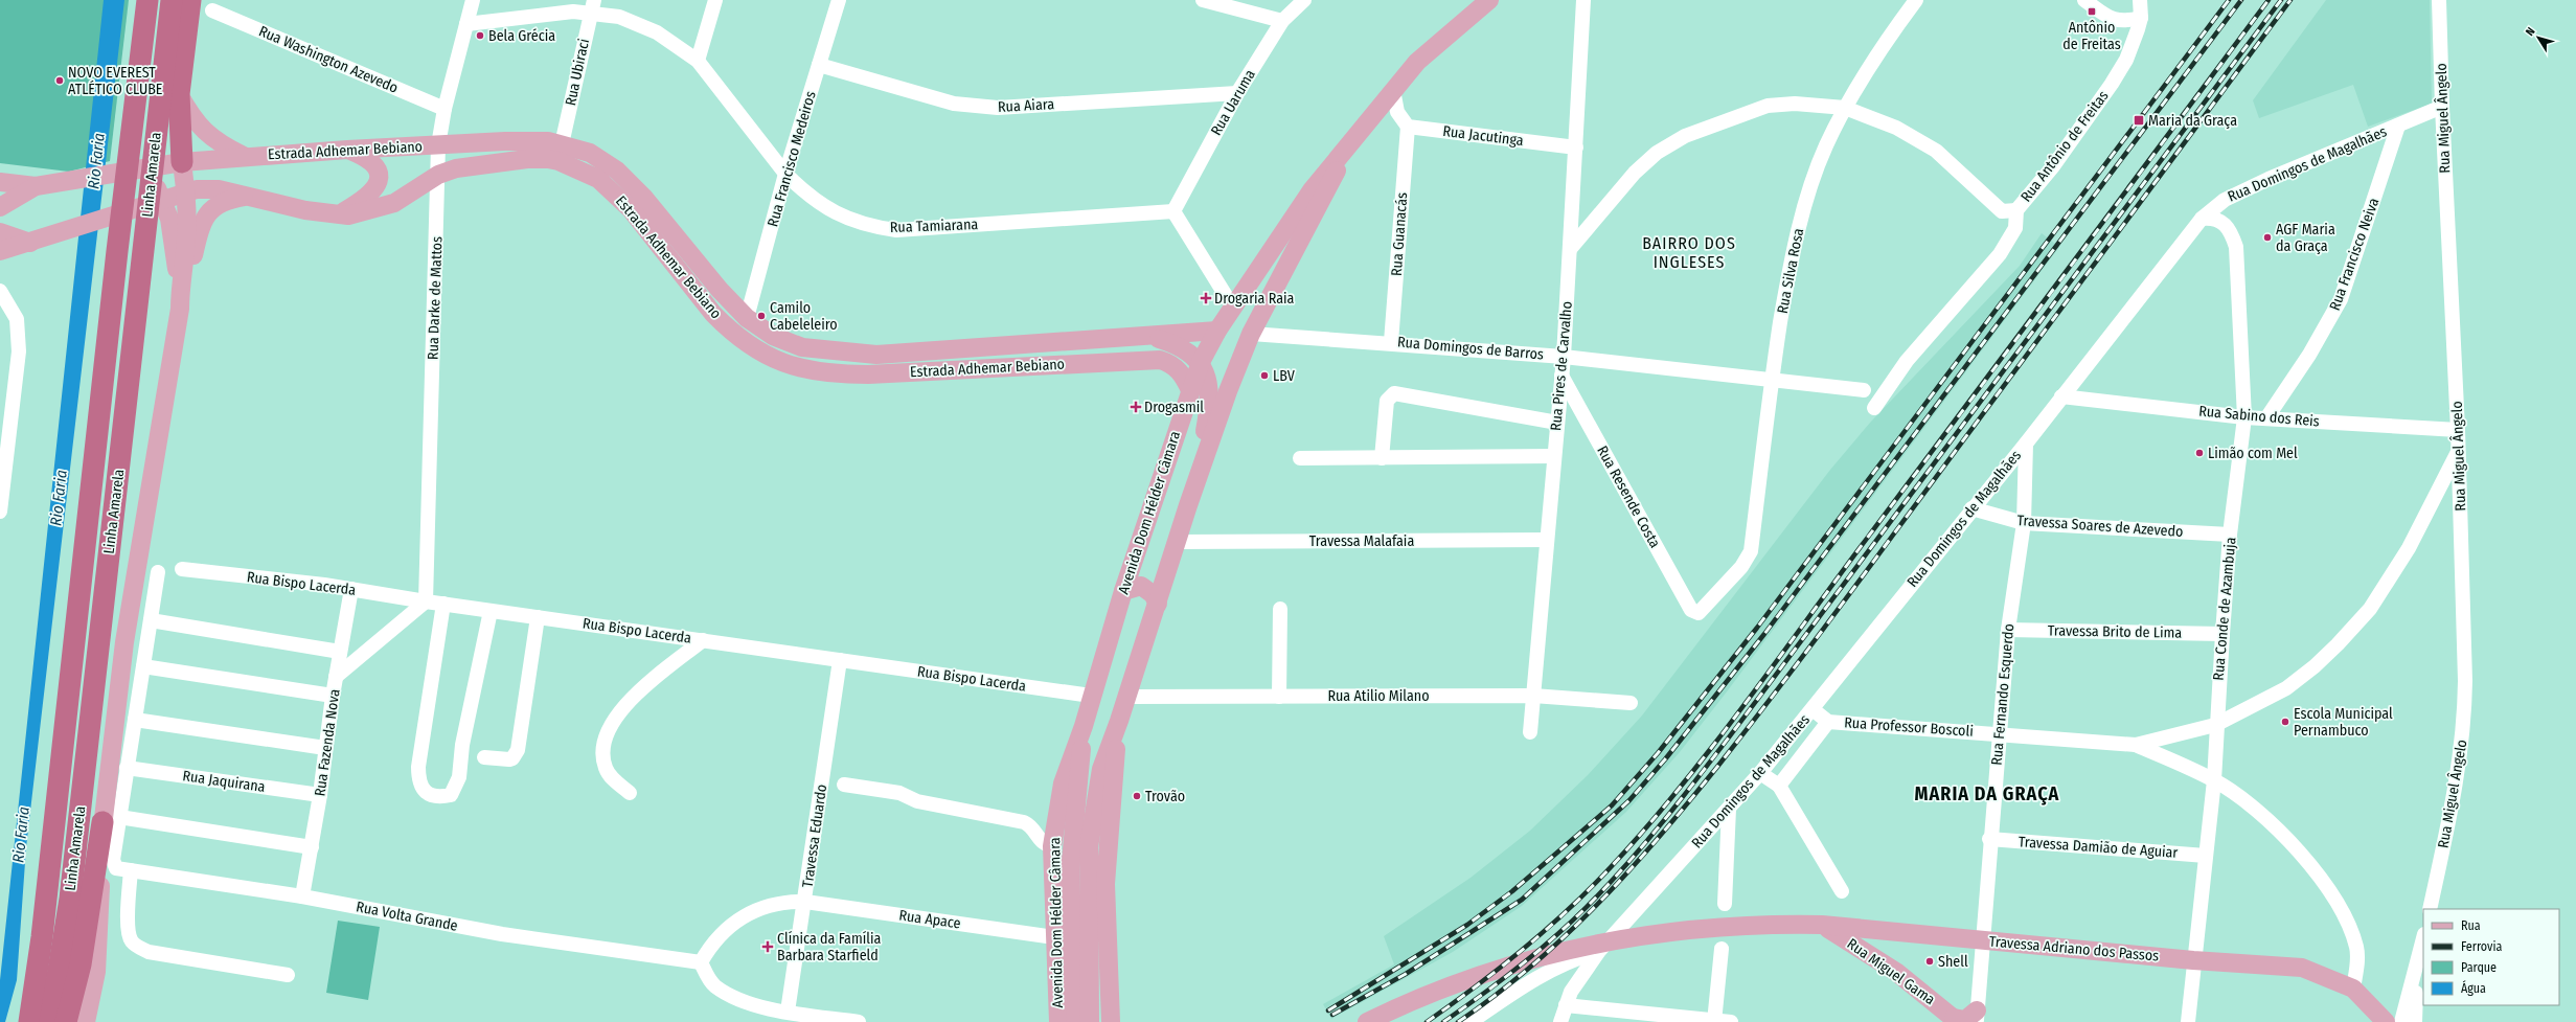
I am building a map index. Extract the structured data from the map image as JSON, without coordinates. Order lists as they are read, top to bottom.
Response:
{
  "streets": {
    "highway": ["Linha Amarela"],
    "main road": [
      "Estrada Adhemar Bebiano",
      "Avenida Dom Hélder Câmara",
      "Travessa Adriano dos Passos",
      "Rua Miguel Gama"
    ],
    "street": [
      "Rua Washington Azevedo",
      "Rua Ubiraci",
      "Rua Uaruma",
      "Rua Aiara",
      "Rua Miguel Ângelo",
      "Rua Jacutinga",
      "Rua Antônio de Freitas",
      "Rua Francisco Medeiros",
      "Rua Domingos de Magalhães",
      "Rua Tamiarana",
      "Rua Guanacás",
      "Rua Francisco Neiva",
      "Rua Silva Rosa",
      "Rua Darke de Mattos",
      "Rua Domingos de Barros",
      "Rua Pires de Carvalho",
      "Rua Sabino dos Reis",
      "Rua Resende Costa",
      "Travessa Soares de Azevedo",
      "Travessa Malafaia",
      "Rua Bispo Lacerda",
      "Rua Conde de Azambuja",
      "Travessa Brito de Lima",
      "Rua Fernando Esquerdo",
      "Rua Atilio Milano",
      "Rua Professor Boscoli",
      "Rua Fazenda Nova",
      "Rua Jaquirana",
      "Travessa Eduardo",
      "Travessa Damião de Aguiar",
      "Rua Volta Grande",
      "Rua Apace"
    ]
  },
  "crossings": [
    ["Rua Washington Azevedo", "Rua Darke de Mattos"],
    ["Rua Ubiraci", "Estrada Adhemar Bebiano"],
    ["Rua Ubiraci", "Rua Tamiarana"],
    ["Rua Uaruma", "Rua Aiara"],
    ["Rua Uaruma", "Rua Tamiarana"],
    ["Rua Aiara", "Rua Francisco Medeiros"],
    ["Rua Miguel Ângelo", "Rua Domingos de Magalhães"],
    ["Rua Miguel Ângelo", "Rua Sabino dos Reis"],
    ["Rua Miguel Ângelo", "Rua Professor Boscoli"],
    ["Rua Jacutinga", "Rua Guanacás"],
    ["Rua Jacutinga", "Rua Pires de Carvalho"],
    ["Estrada Adhemar Bebiano", "Rua Francisco Medeiros"],
    ["Estrada Adhemar Bebiano", "Linha Amarela"],
    ["Estrada Adhemar Bebiano", "Rua Darke de Mattos"],
    ["Estrada Adhemar Bebiano", "Avenida Dom Hélder Câmara"],
    ["Rua Francisco Medeiros", "Rua Tamiarana"],
    ["Rua Domingos de Magalhães", "Rua Francisco Neiva"],
    ["Rua Domingos de Magalhães", "Rua Sabino dos Reis"],
    ["Rua Domingos de Magalhães", "Travessa Soares de Azevedo"],
    ["Rua Domingos de Magalhães", "Rua Conde de Azambuja"],
    ["Rua Domingos de Magalhães", "Rua Fernando Esquerdo"],
    ["Rua Domingos de Magalhães", "Rua Professor Boscoli"],
    ["Linha Amarela", "Rua Volta Grande"],
    ["Rua Tamiarana", "Rua Darke de Mattos"],
    ["Rua Guanacás", "Rua Domingos de Barros"],
    ["Rua Francisco Neiva", "Rua Sabino dos Reis"],
    ["Rua Silva Rosa", "Rua Domingos de Barros"],
    ["Rua Silva Rosa", "Rua Resende Costa"],
    ["Rua Darke de Mattos", "Rua Bispo Lacerda"],
    ["Rua Domingos de Barros", "Rua Pires de Carvalho"],
    ["Rua Domingos de Barros", "Avenida Dom Hélder Câmara"],
    ["Rua Pires de Carvalho", "Rua Resende Costa"],
    ["Rua Pires de Carvalho", "Travessa Malafaia"],
    ["Rua Pires de Carvalho", "Rua Atilio Milano"],
    ["Rua Sabino dos Reis", "Rua Conde de Azambuja"],
    ["Avenida Dom Hélder Câmara", "Travessa Malafaia"],
    ["Avenida Dom Hélder Câmara", "Rua Bispo Lacerda"],
    ["Avenida Dom Hélder Câmara", "Rua Atilio Milano"],
    ["Avenida Dom Hélder Câmara", "Rua Apace"],
    ["Travessa Soares de Azevedo", "Rua Conde de Azambuja"],
    ["Travessa Soares de Azevedo", "Rua Fernando Esquerdo"],
    ["Rua Bispo Lacerda", "Rua Fazenda Nova"],
    ["Rua Bispo Lacerda", "Travessa Eduardo"],
    ["Rua Conde de Azambuja", "Travessa Brito de Lima"],
    ["Rua Conde de Azambuja", "Rua Professor Boscoli"],
    ["Rua Conde de Azambuja", "Travessa Damião de Aguiar"],
    ["Rua Conde de Azambuja", "Travessa Adriano dos Passos"],
    ["Travessa Brito de Lima", "Rua Fernando Esquerdo"],
    ["Rua Fernando Esquerdo", "Rua Professor Boscoli"],
    ["Rua Fernando Esquerdo", "Travessa Damião de Aguiar"],
    ["Rua Fernando Esquerdo", "Travessa Adriano dos Passos"],
    ["Rua Professor Boscoli", "Travessa Adriano dos Passos"],
    ["Rua Fazenda Nova", "Rua Jaquirana"],
    ["Rua Fazenda Nova", "Rua Volta Grande"],
    ["Travessa Eduardo", "Rua Apace"],
    ["Rua Volta Grande", "Rua Apace"],
    ["Travessa Adriano dos Passos", "Rua Miguel Gama"]
  ],
  "districts": ["BAIRRO DOS INGLESES", "MARIA DA GRAÇA"],
  "water": ["Rio Faria"],
  "places": {
    "transit": ["Antônio de Freitas", "Maria da Graça"],
    "other": [
      "Bela Grécia",
      "NOVO EVEREST ATLÉTICO CLUBE",
      "AGF Maria da Graça",
      "Camilo Cabeleleiro",
      "LBV",
      "Limão com Mel",
      "Escola Municipal Pernambuco",
      "Trovão",
      "Shell"
    ],
    "health": ["Drogaria Raia", "Drogasmil", "Clínica da Família Barbara Starfield"]
  },
  "legend": [
    "Rua",
    "Ferrovia",
    "Parque",
    "Água"
  ],
  "north": "top left"
}
